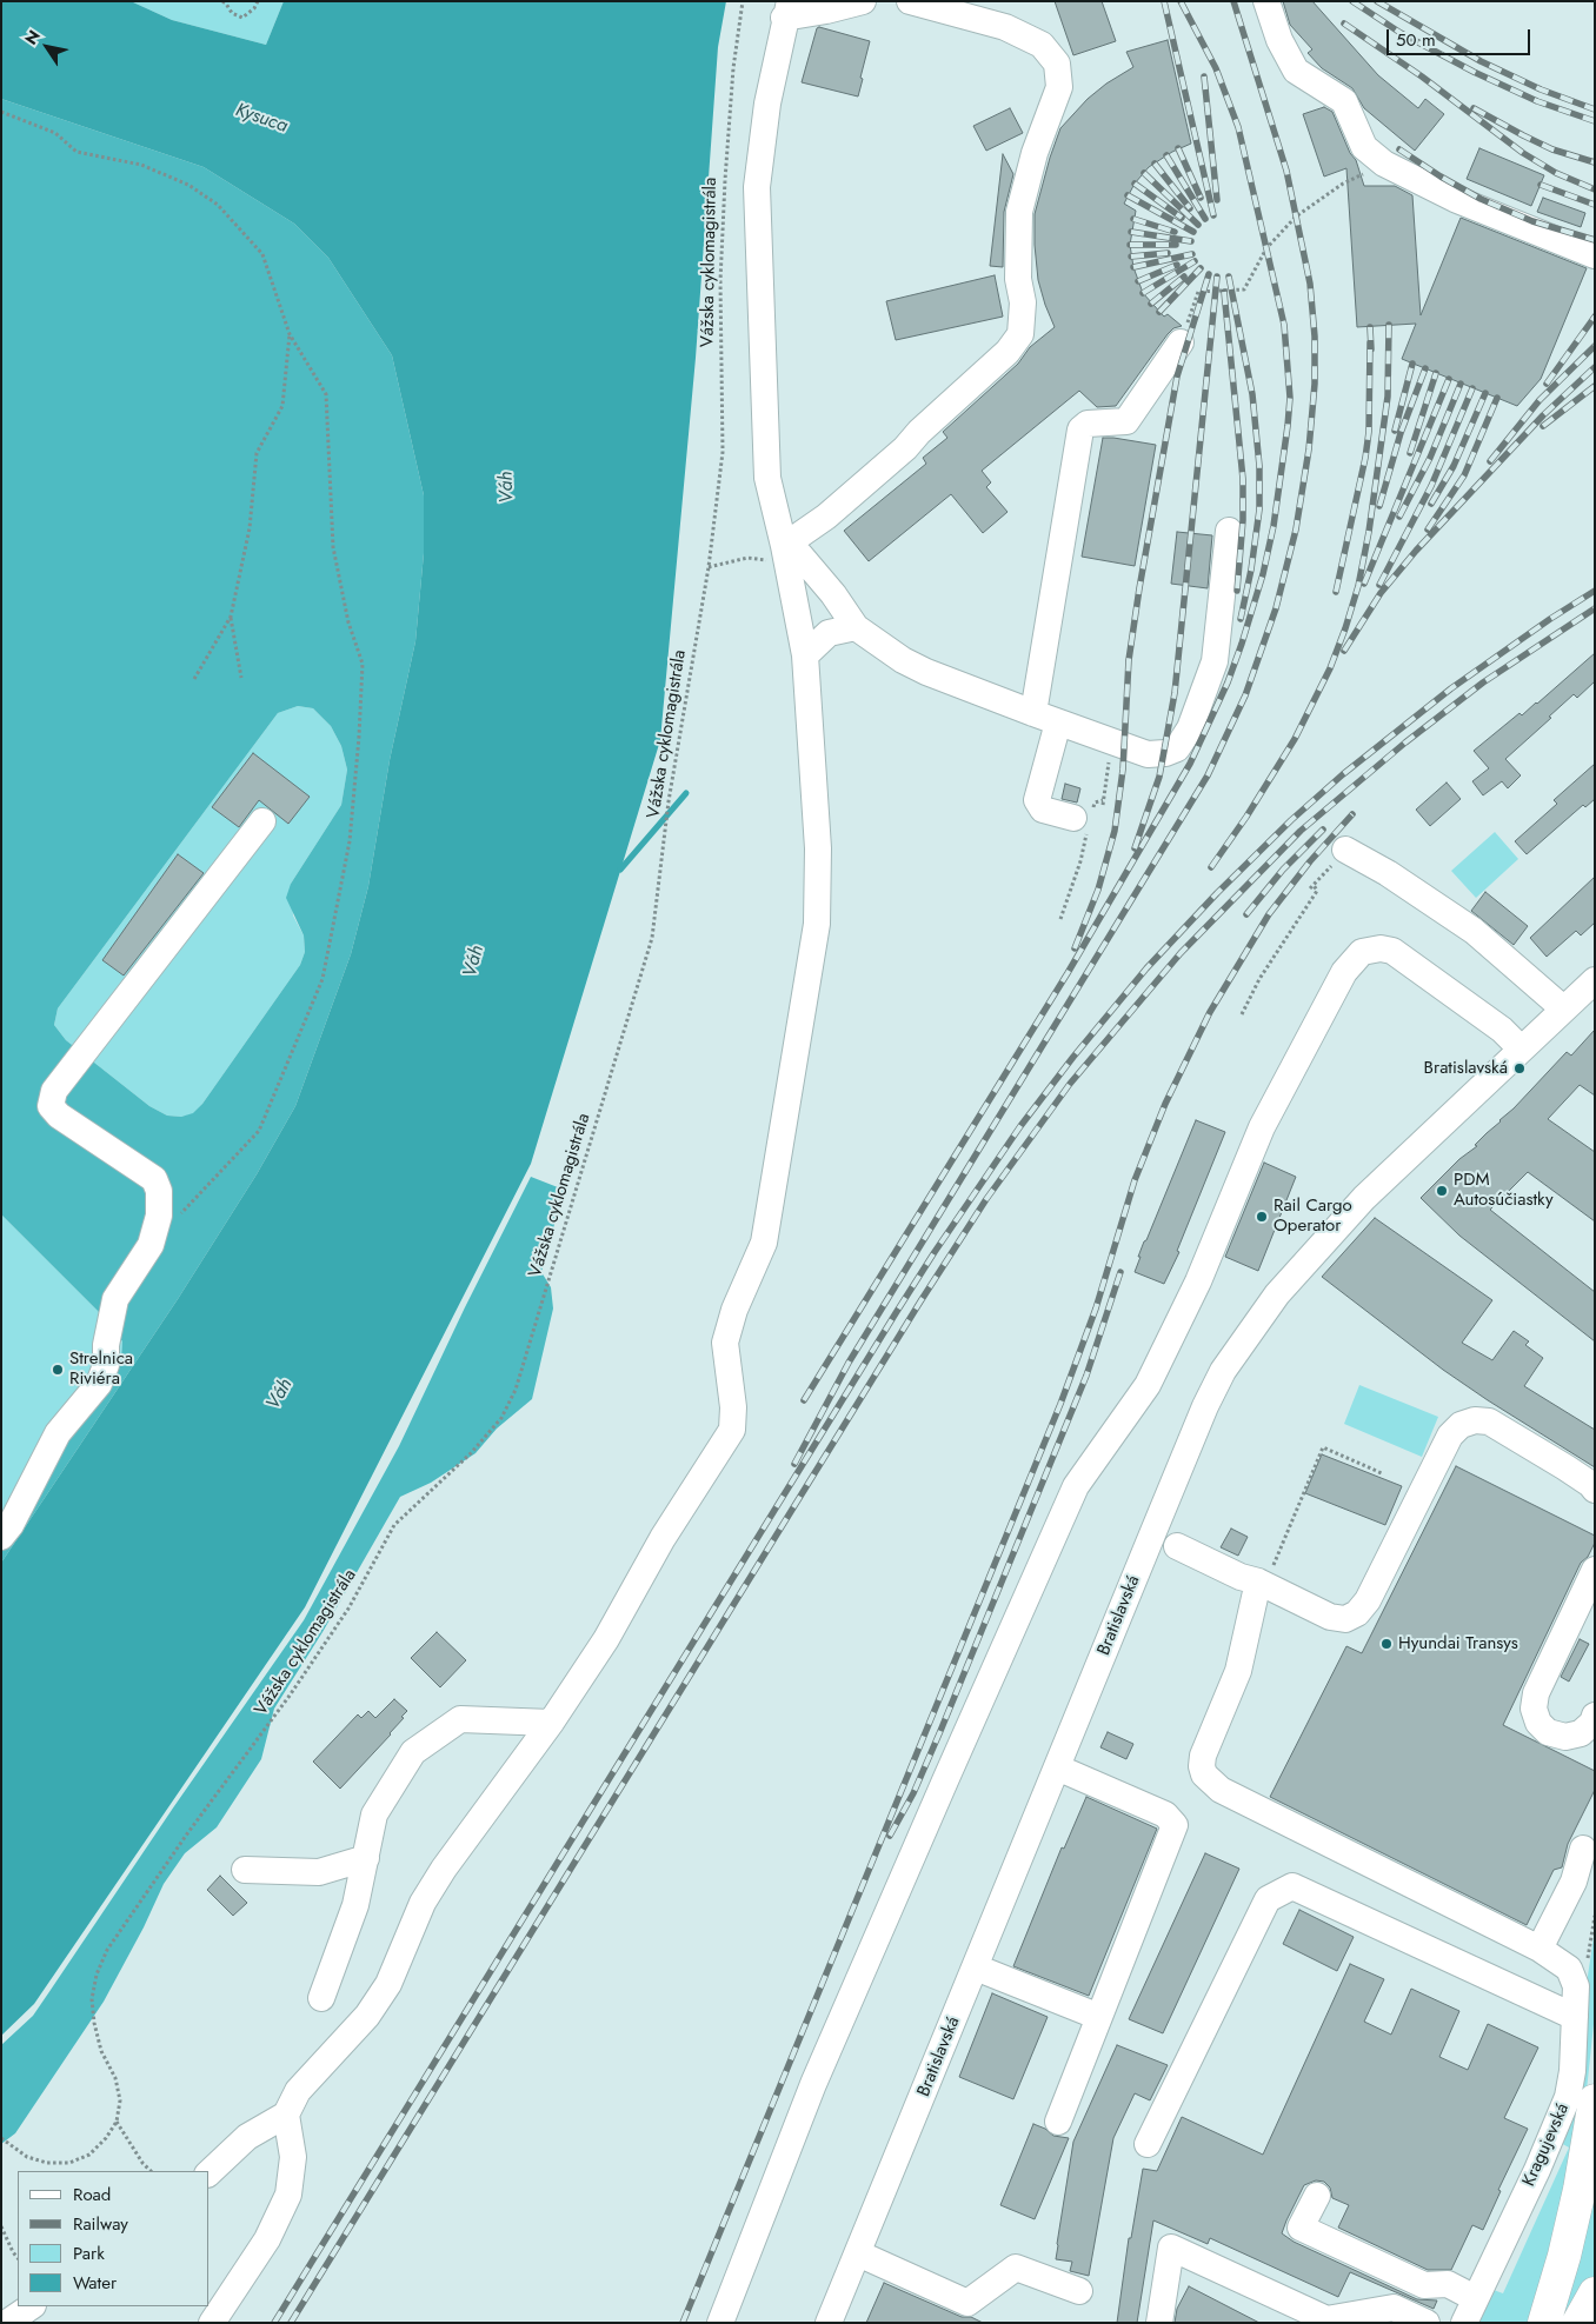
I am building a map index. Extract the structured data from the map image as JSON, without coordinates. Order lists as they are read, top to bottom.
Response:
{
  "streets": {
    "street": ["Bratislavská", "Kragujevská"],
    "path": ["Vážska cyklomagistrála"]
  },
  "water": ["Kysuca", "Váh"],
  "places": [
    "Bratislavská",
    "PDM Autosúčiastky",
    "Rail Cargo Operator",
    "Strelnica Riviéra",
    "Hyundai Transys"
  ],
  "legend": [
    "Road",
    "Railway",
    "Park",
    "Water"
  ],
  "scale_bar": "50 m",
  "north": "top left"
}
